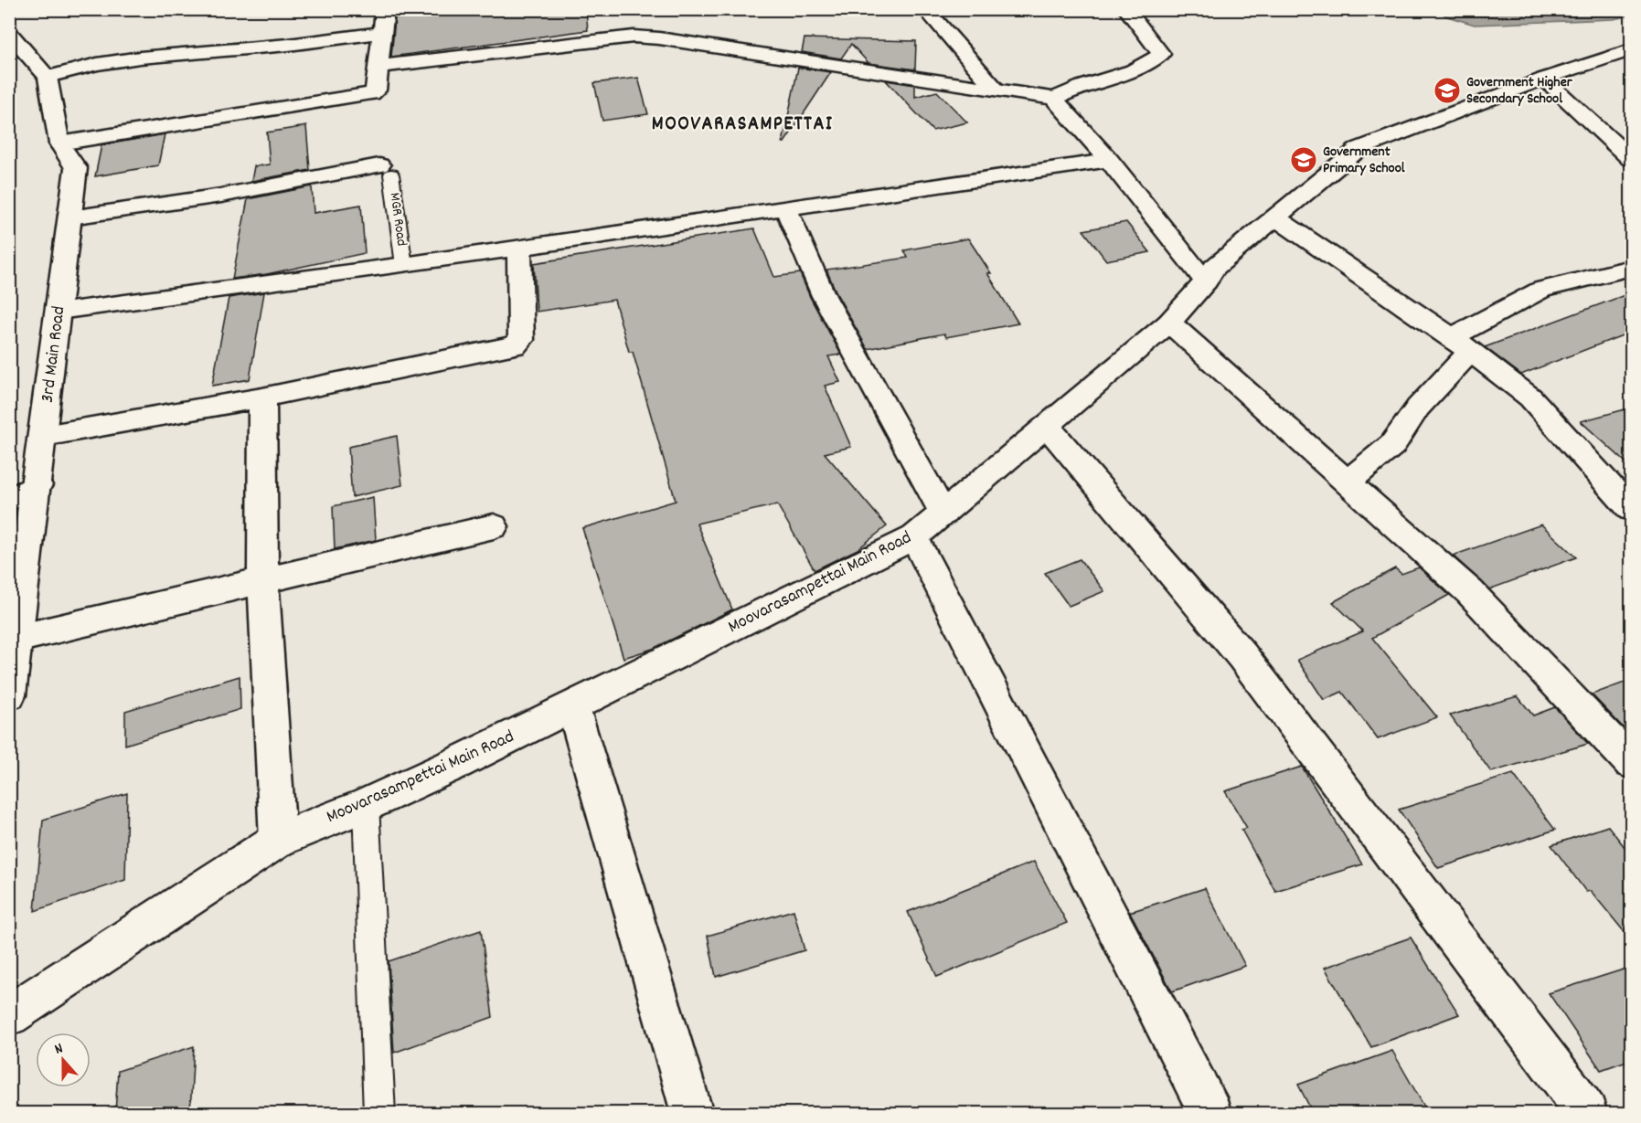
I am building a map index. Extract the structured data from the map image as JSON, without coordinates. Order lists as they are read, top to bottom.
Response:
{
  "streets": {
    "street": ["3rd Main Road", "Moovarasampettai Main Road"],
    "lane": ["MGR Road"]
  },
  "districts": ["MOOVARASAMPETTAI"],
  "places": {
    "school or university": ["Government Higher Secondary School", "Government Primary School"]
  },
  "north": "top"
}
